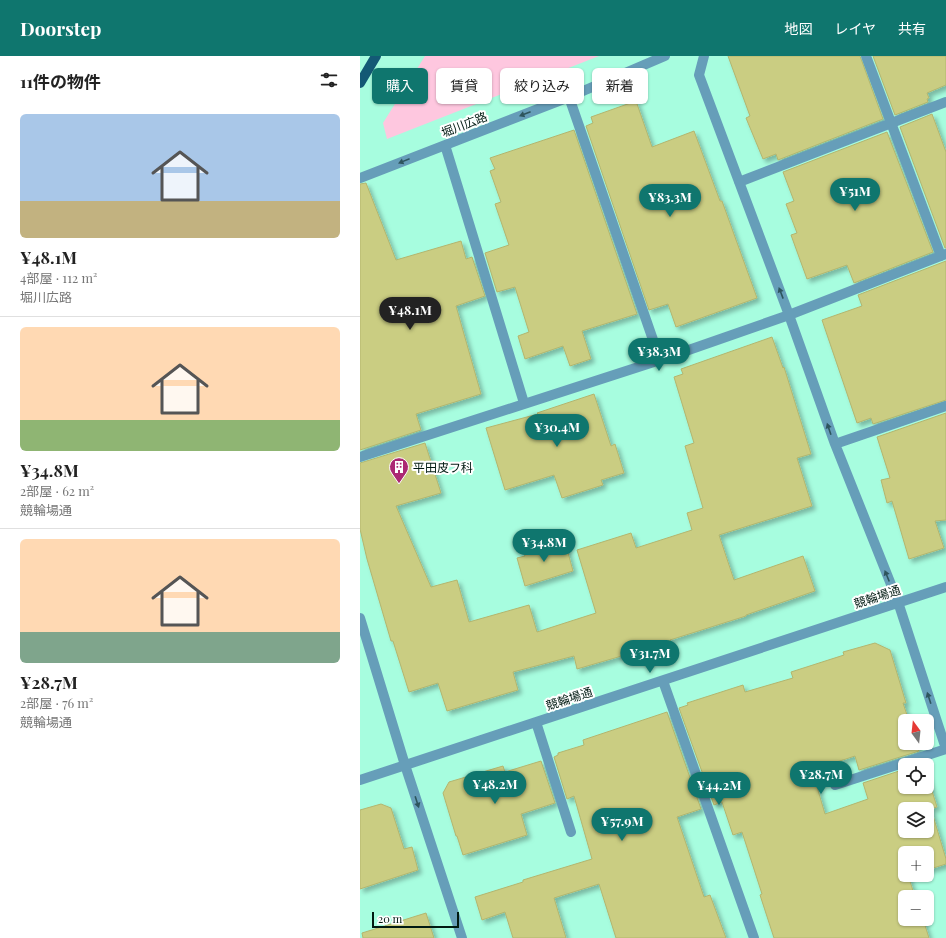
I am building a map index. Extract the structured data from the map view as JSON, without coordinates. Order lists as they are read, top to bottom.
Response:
{
  "streets": {
    "street": ["堀川広路", "競輪場通"]
  },
  "one_way": ["堀川広路"],
  "places": {
    "building": ["平田皮フ科"]
  },
  "scale_bar": "20 m",
  "north": "top",
  "page": {
    "header": "Doorstep",
    "nav": ["地図", "レイヤ", "共有"],
    "heading": "11件の物件",
    "chip": [
      "購入",
      "賃貸",
      "絞り込み",
      "新着"
    ],
    "list": [
      {
        "name": "¥48.1M",
        "note": "4部屋 · 112 m² · 堀川広路"
      },
      {
        "name": "¥34.8M",
        "note": "2部屋 · 62 m² · 競輪場通"
      },
      {
        "name": "¥28.7M",
        "note": "2部屋 · 76 m² · 競輪場通"
      }
    ],
    "price": [
      "¥51M",
      "¥83.3M",
      "¥48.1M",
      "¥38.3M",
      "¥30.4M",
      "¥34.8M",
      "¥31.7M",
      "¥28.7M",
      "¥48.2M",
      "¥44.2M",
      "¥57.9M"
    ],
    "map_buttons": ["+", "−"],
    "scale": "20 m"
  }
}
